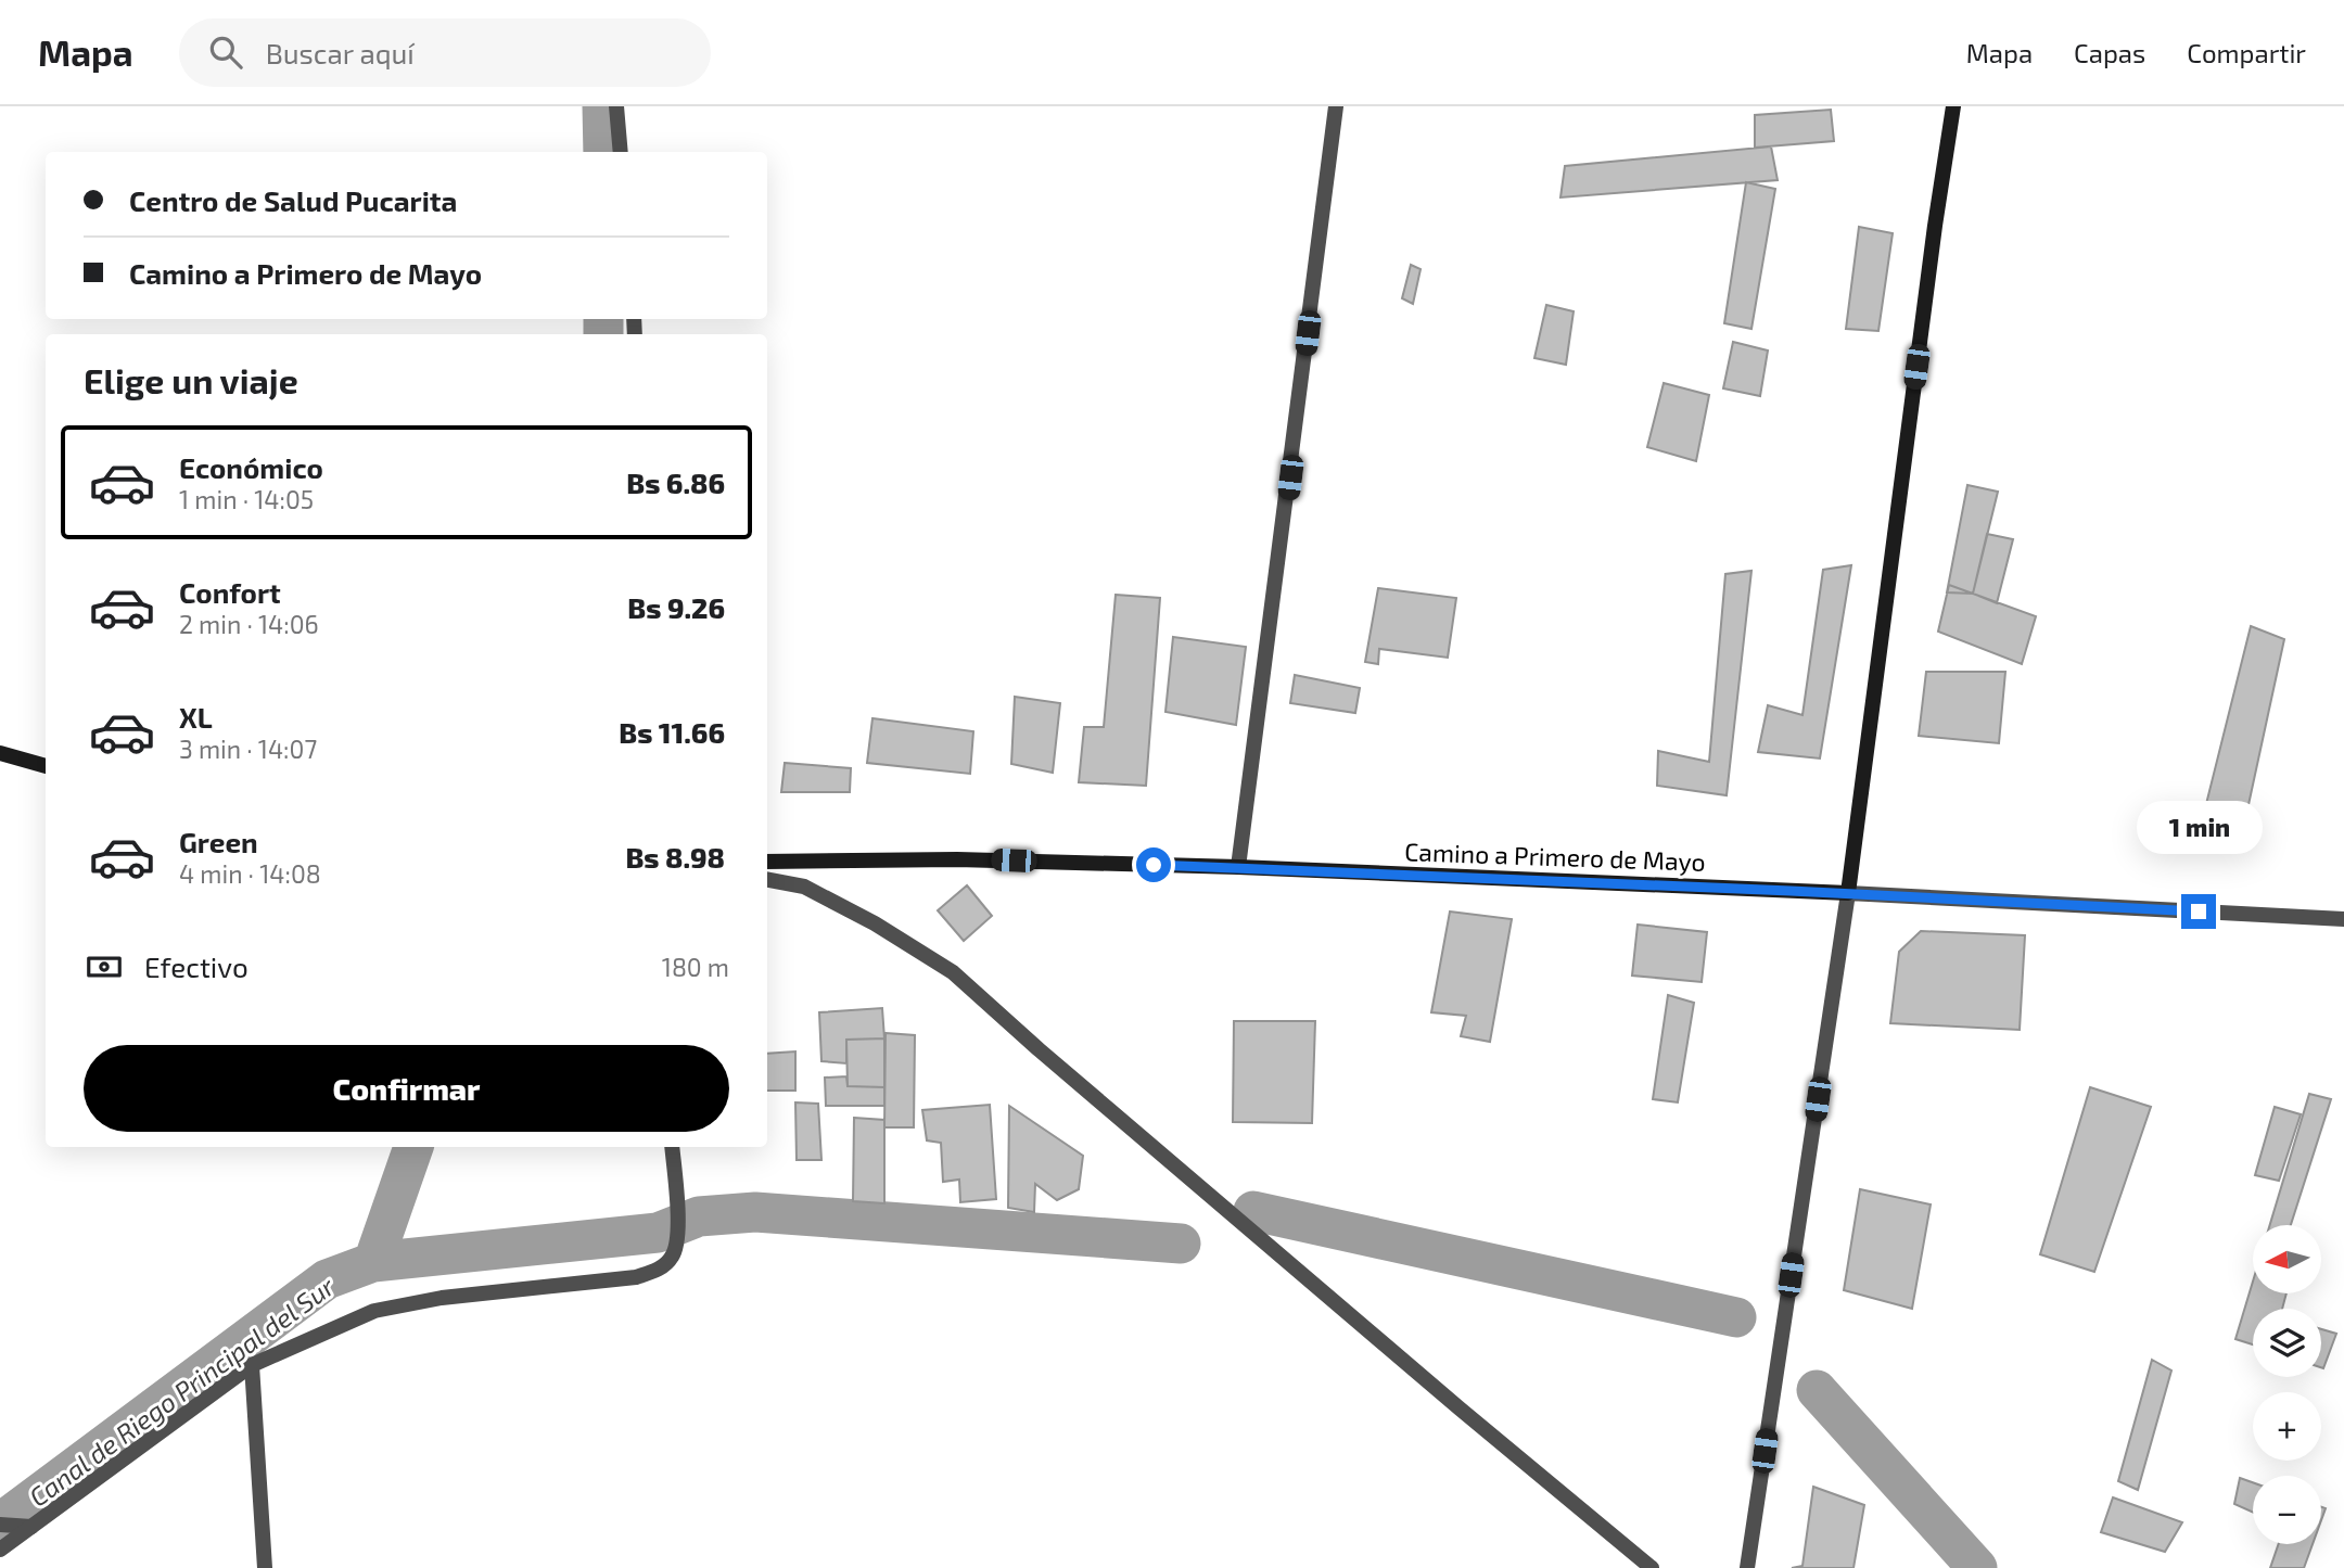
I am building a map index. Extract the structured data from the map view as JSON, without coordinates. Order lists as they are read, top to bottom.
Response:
{
  "streets": {
    "main road": ["Camino a Primero de Mayo"]
  },
  "water": ["Canal de Riego Principal del Sur"],
  "north": "left",
  "page": {
    "header": "Mapa",
    "search": "Buscar aquí",
    "nav": ["Mapa", "Capas", "Compartir"],
    "banner": ["Centro de Salud Pucarita", "Camino a Primero de Mayo"],
    "heading": "Elige un viaje",
    "list": [
      {
        "name": "Económico",
        "note": "1 min · 14:05",
        "value": "Bs 6.86"
      },
      {
        "name": "Confort",
        "note": "2 min · 14:06",
        "value": "Bs 9.26"
      },
      {
        "name": "XL",
        "note": "3 min · 14:07",
        "value": "Bs 11.66"
      },
      {
        "name": "Green",
        "note": "4 min · 14:08",
        "value": "Bs 8.98"
      }
    ],
    "bubble": "1 min",
    "pay": ["Efectivo", "180 m"],
    "buttons": "Confirmar",
    "map_buttons": ["+", "−"]
  }
}
